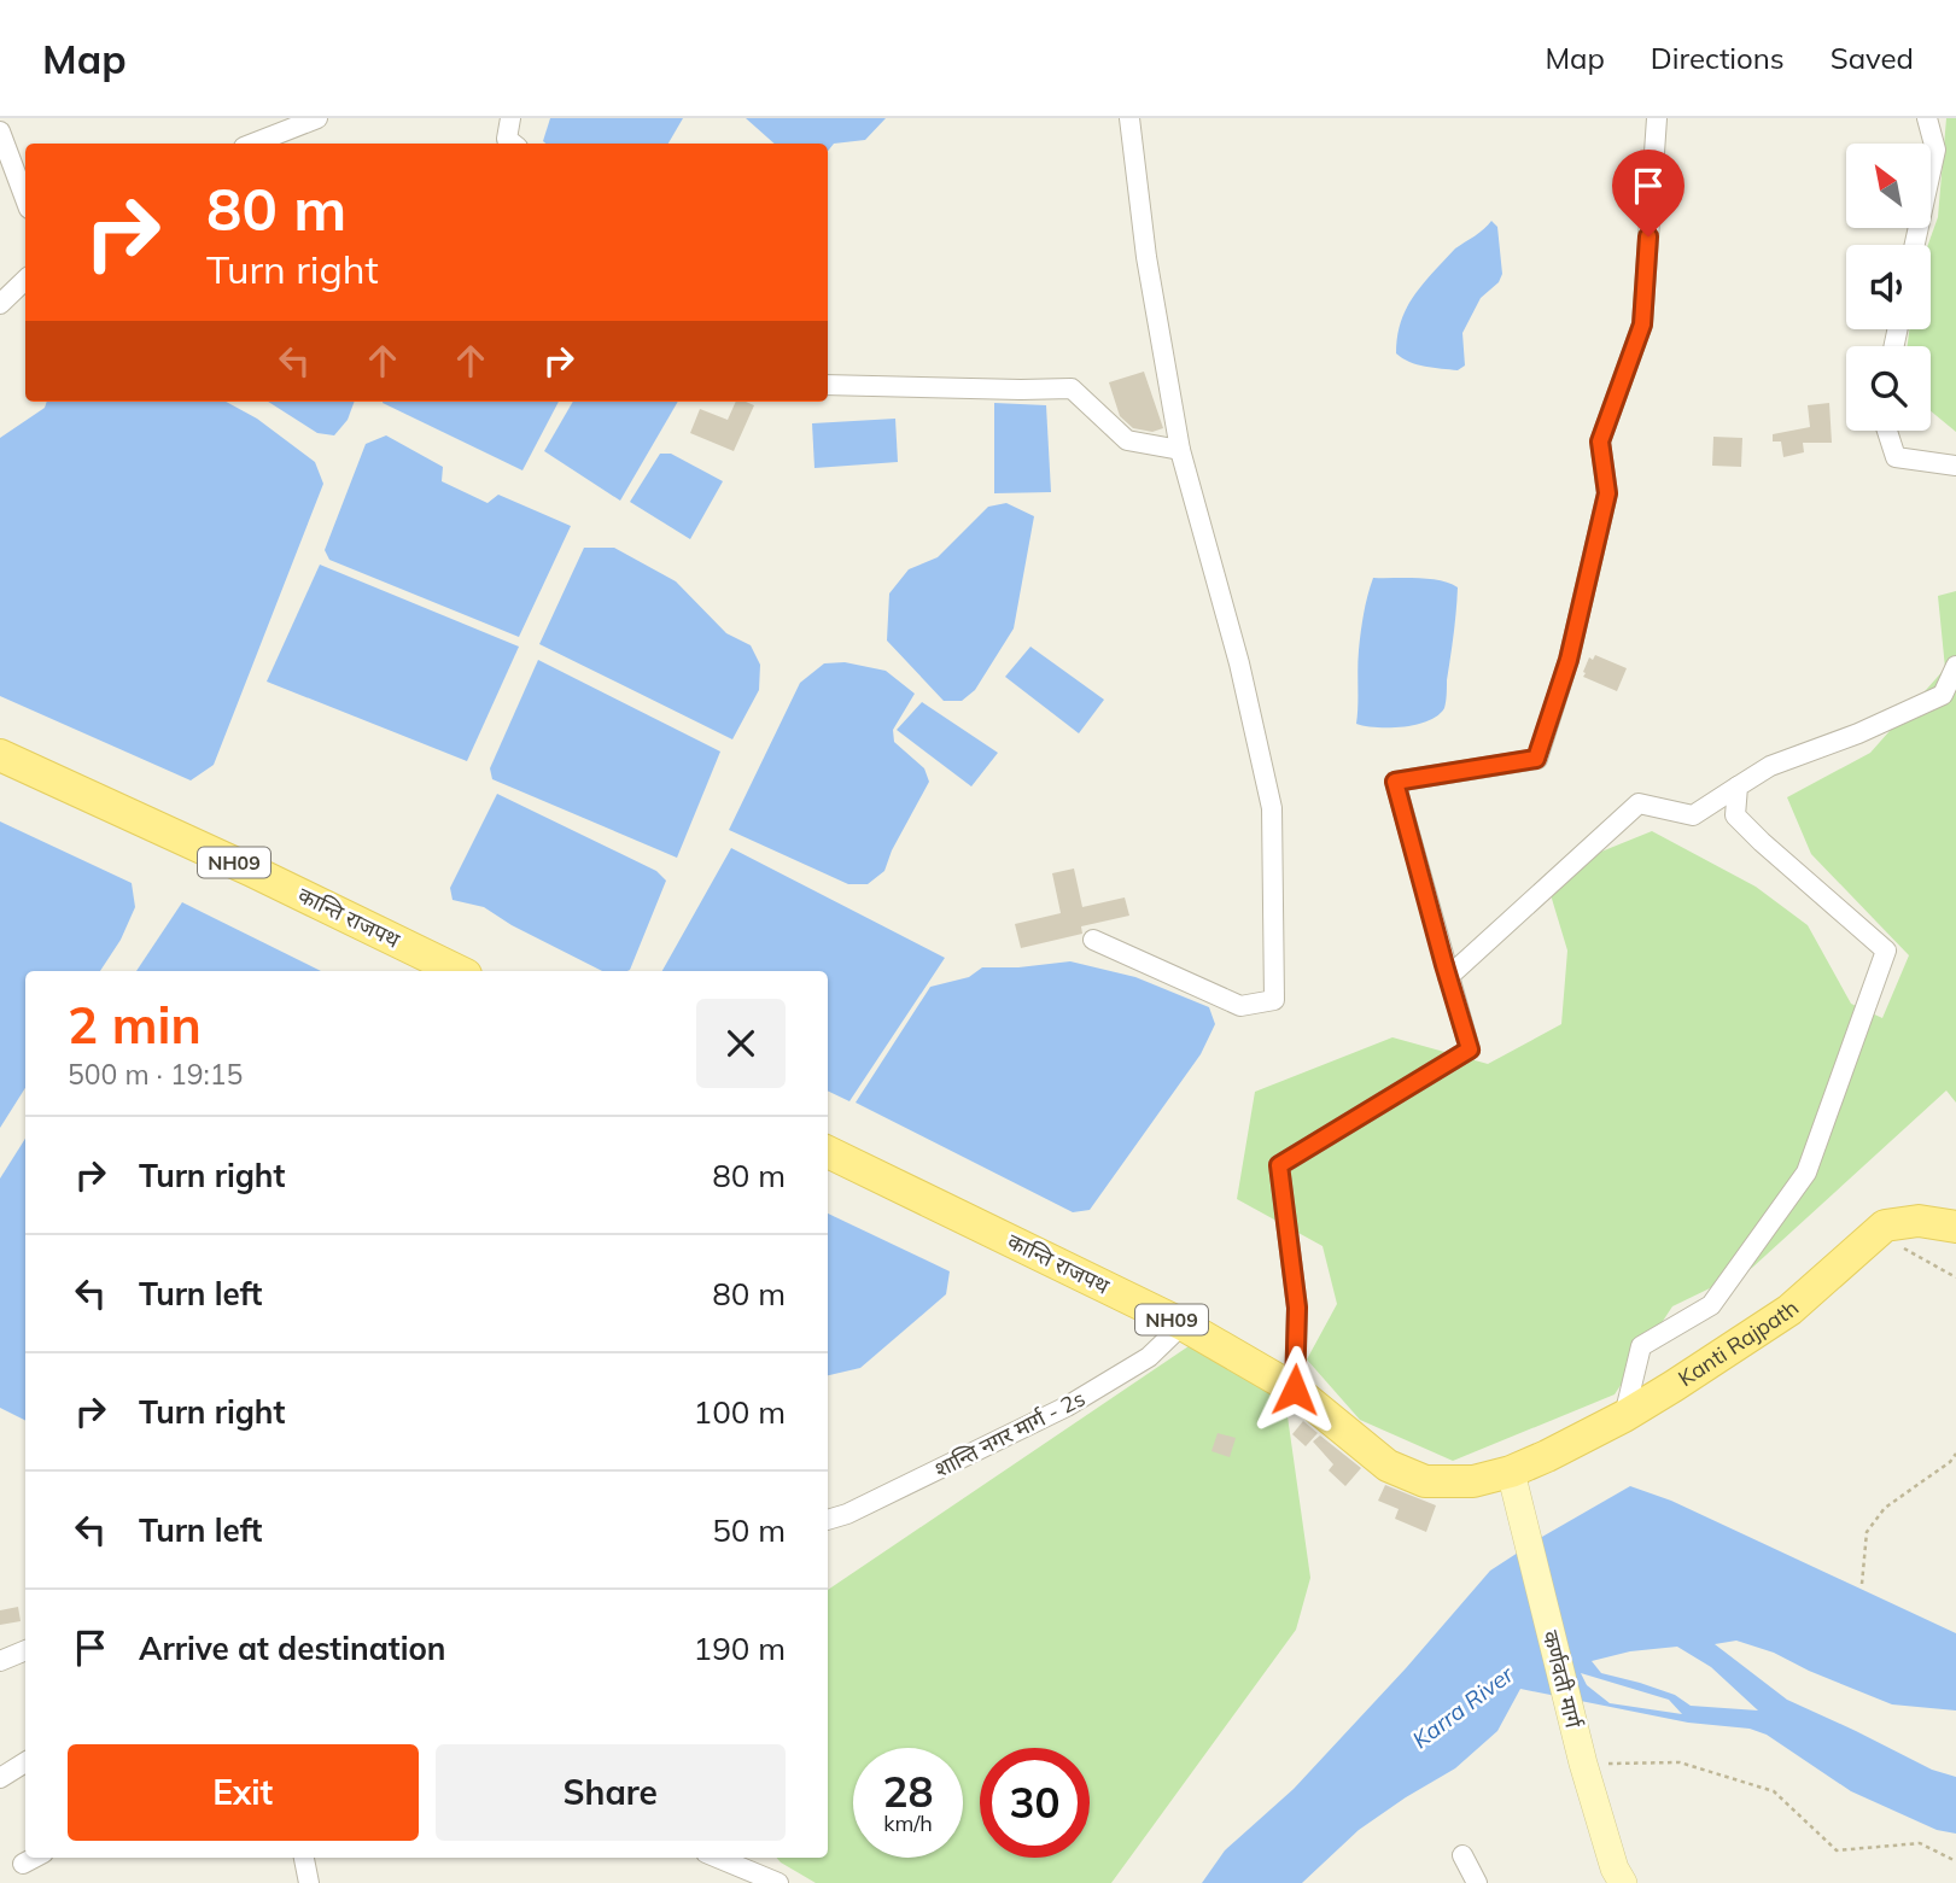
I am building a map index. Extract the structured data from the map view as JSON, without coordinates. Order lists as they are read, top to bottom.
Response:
{
  "streets": {
    "main road": [
      "NH09",
      "कान्ति राजपथ",
      "Kanti Rajpath",
      "कर्णवती मार्ग"
    ],
    "street": ["शान्ति नगर मार्ग - 2s"]
  },
  "crossings": [
    ["कान्ति राजपथ", "Kanti Rajpath"],
    ["कान्ति राजपथ", "शान्ति नगर मार्ग - 2s"],
    ["कान्ति राजपथ", "कर्णवती मार्ग"],
    ["Kanti Rajpath", "कर्णवती मार्ग"]
  ],
  "water": ["Karra River"],
  "north": "top left",
  "page": {
    "header": "Map",
    "nav": ["Map", "Directions", "Saved"],
    "turn": ["80 m", "Turn right"],
    "heading": ["2 min", "500 m · 19:15"],
    "list": [
      {
        "name": "Turn right",
        "value": "80 m"
      },
      {
        "name": "Turn left",
        "value": "80 m"
      },
      {
        "name": "Turn right",
        "value": "100 m"
      },
      {
        "name": "Turn left",
        "value": "50 m"
      },
      {
        "name": "Arrive at destination",
        "value": "190 m"
      }
    ],
    "buttons": ["Exit", "Share"],
    "speed": "28 km/h",
    "limit": "30"
  }
}
